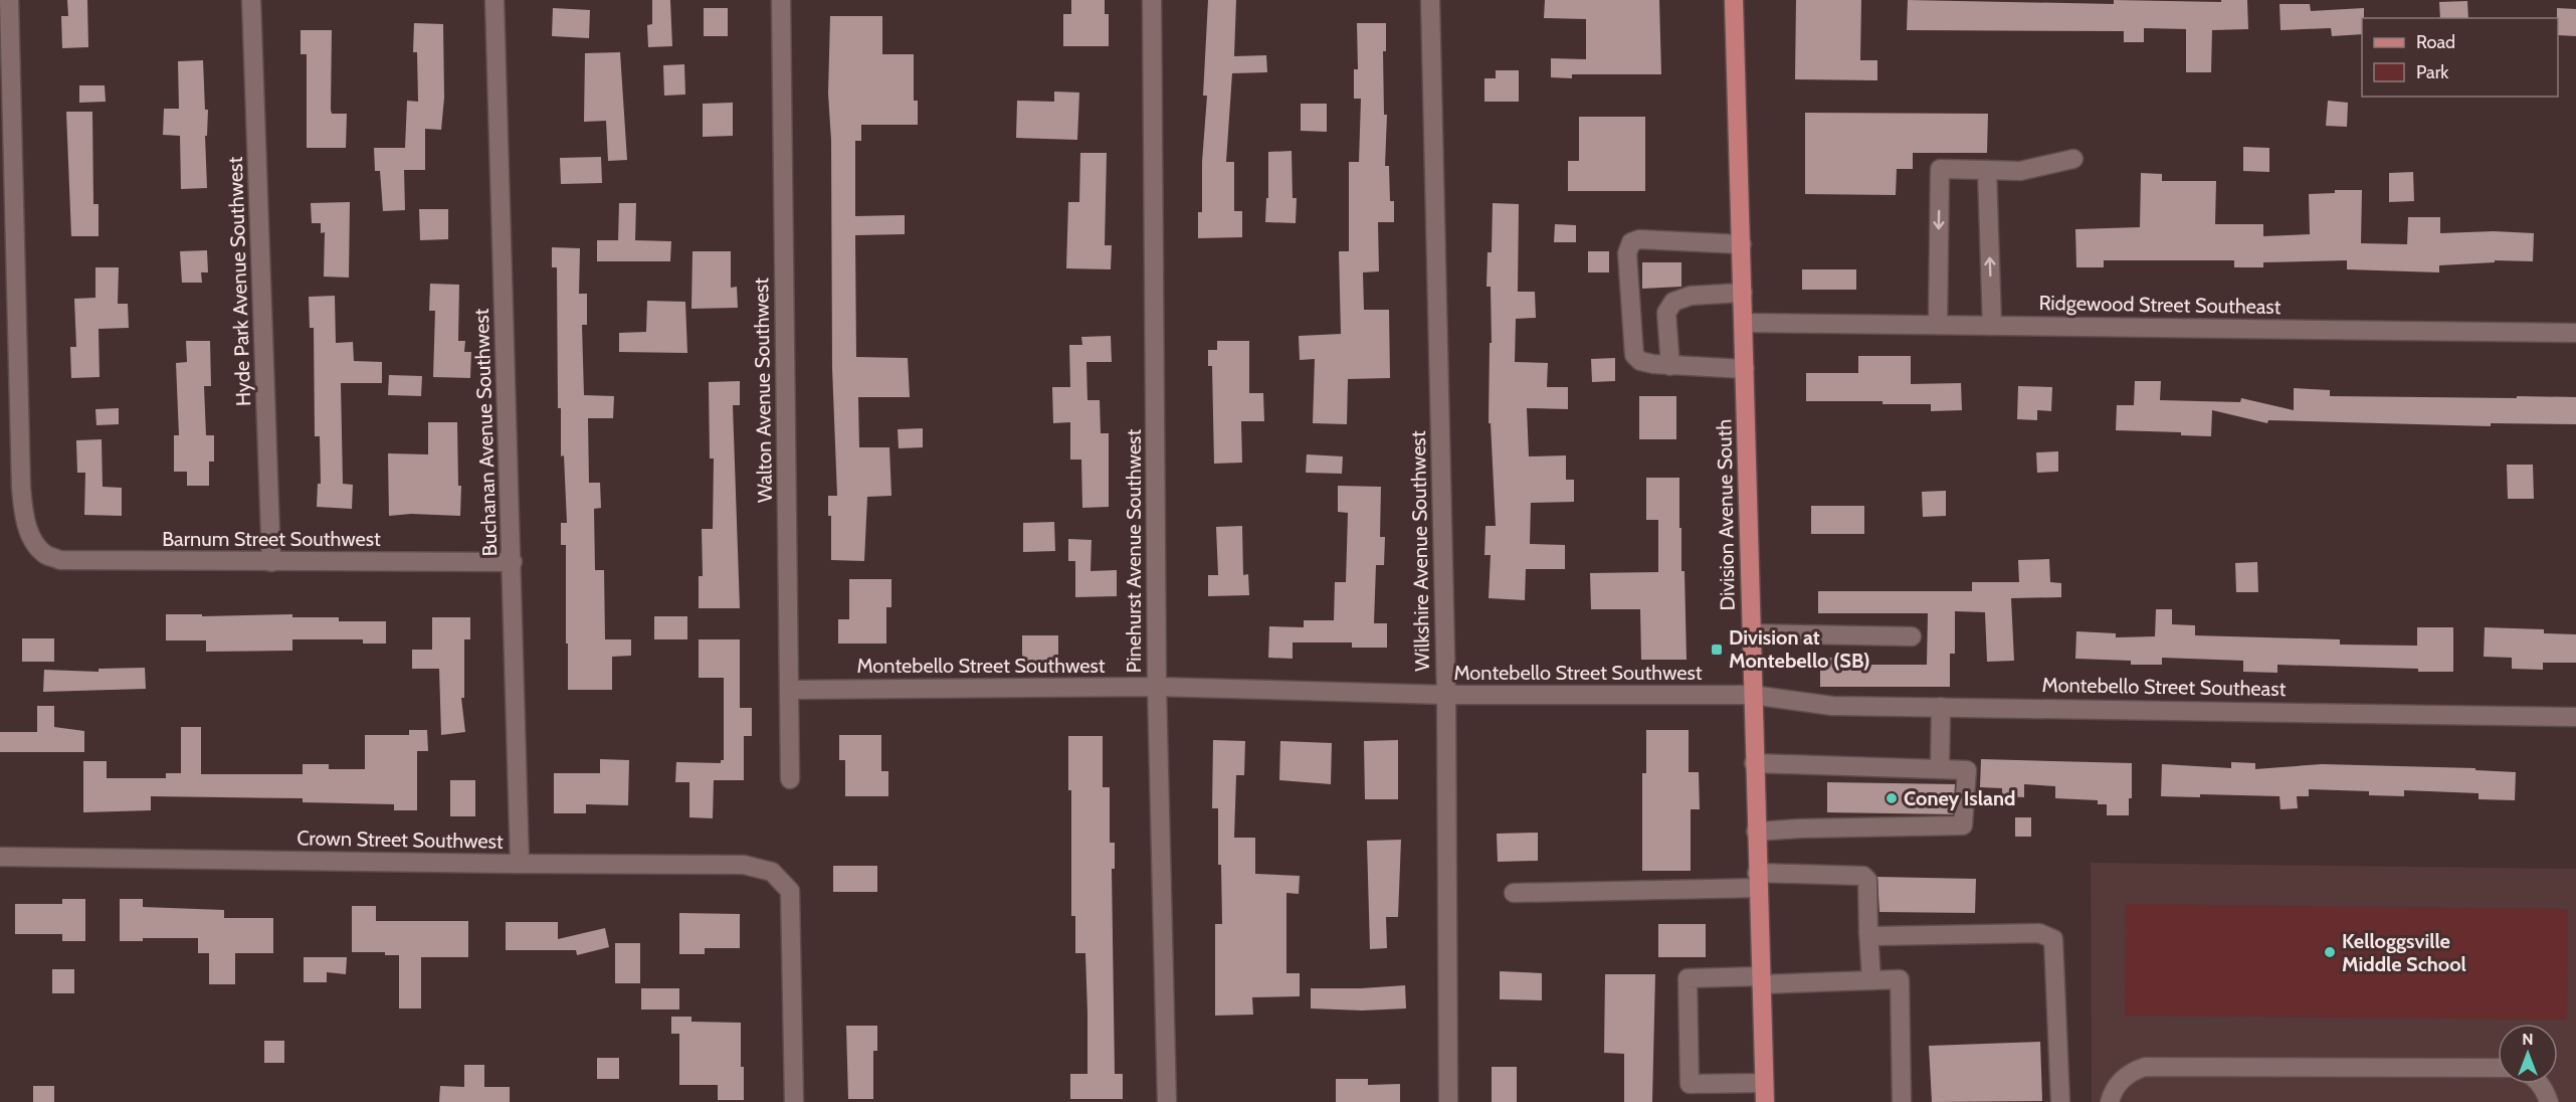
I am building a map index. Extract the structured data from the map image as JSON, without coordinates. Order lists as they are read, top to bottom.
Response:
{
  "streets": {
    "main road": ["Division Avenue South"],
    "street": [
      "Hyde Park Avenue Southwest",
      "Ridgewood Street Southeast",
      "Walton Avenue Southwest",
      "Buchanan Avenue Southwest",
      "Barnum Street Southwest",
      "Pinehurst Avenue Southwest",
      "Wilkshire Avenue Southwest",
      "Montebello Street Southwest",
      "Montebello Street Southeast",
      "Crown Street Southwest"
    ]
  },
  "crossings": [
    ["Hyde Park Avenue Southwest", "Barnum Street Southwest"],
    ["Ridgewood Street Southeast", "Division Avenue South"],
    ["Walton Avenue Southwest", "Montebello Street Southwest"],
    ["Buchanan Avenue Southwest", "Barnum Street Southwest"],
    ["Buchanan Avenue Southwest", "Crown Street Southwest"],
    ["Division Avenue South", "Montebello Street Southwest"],
    ["Division Avenue South", "Montebello Street Southeast"],
    ["Pinehurst Avenue Southwest", "Montebello Street Southwest"],
    ["Wilkshire Avenue Southwest", "Montebello Street Southwest"],
    ["Montebello Street Southwest", "Montebello Street Southeast"]
  ],
  "places": {
    "transit": ["Division at Montebello (SB)"],
    "other": ["Coney Island", "Kelloggsville Middle School"]
  },
  "legend": ["Road", "Park"],
  "north": "top"
}
